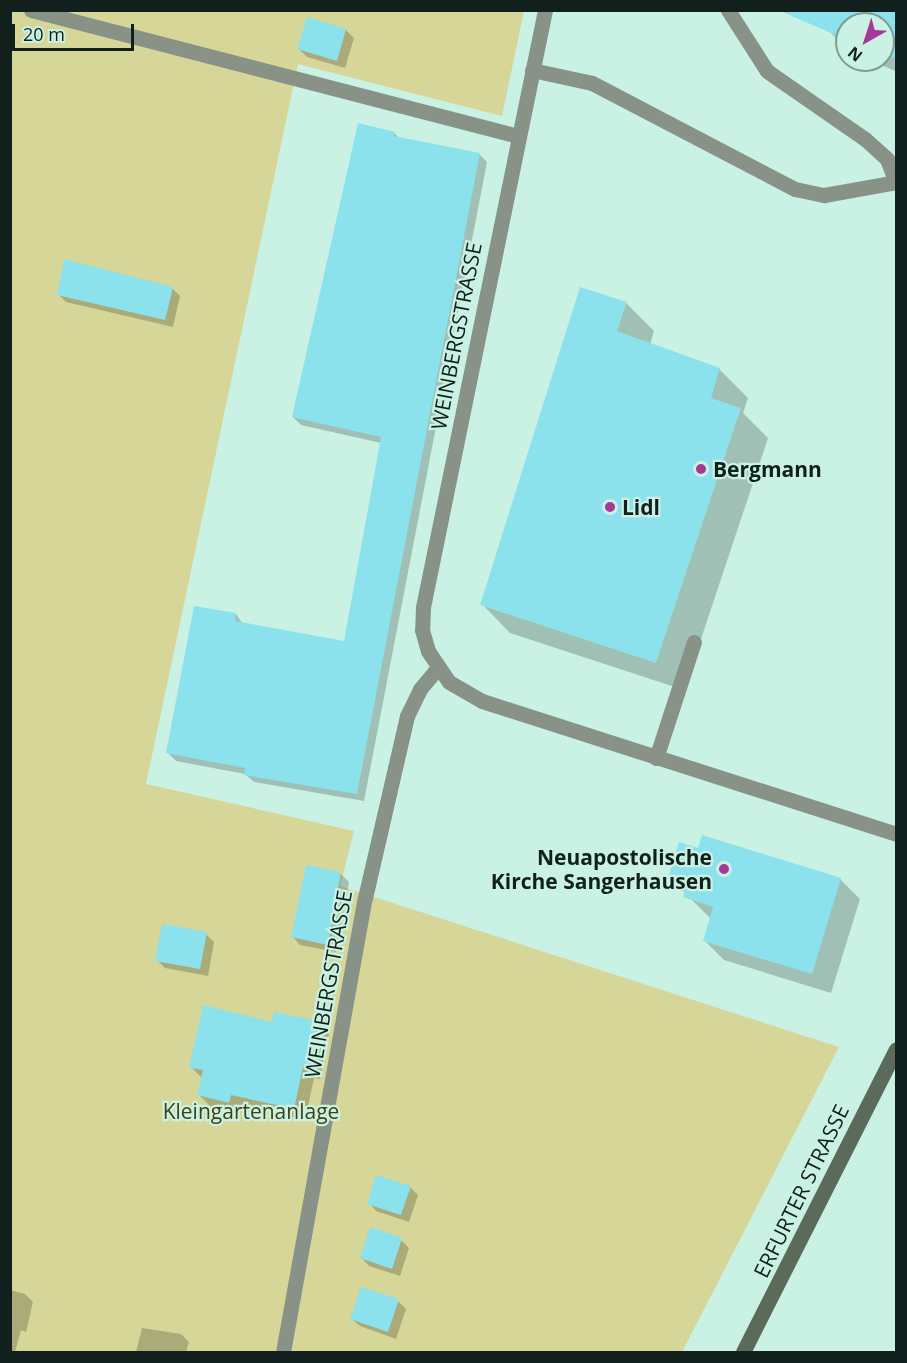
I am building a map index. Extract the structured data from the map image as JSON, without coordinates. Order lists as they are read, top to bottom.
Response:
{
  "streets": {
    "main road": ["ERFURTER STRASSE"],
    "street": ["WEINBERGSTRASSE"]
  },
  "parks": ["Kleingartenanlage"],
  "places": ["Bergmann", "Lidl", "Neuapostolische Kirche Sangerhausen"],
  "scale_bar": "20 m",
  "north": "bottom left"
}
